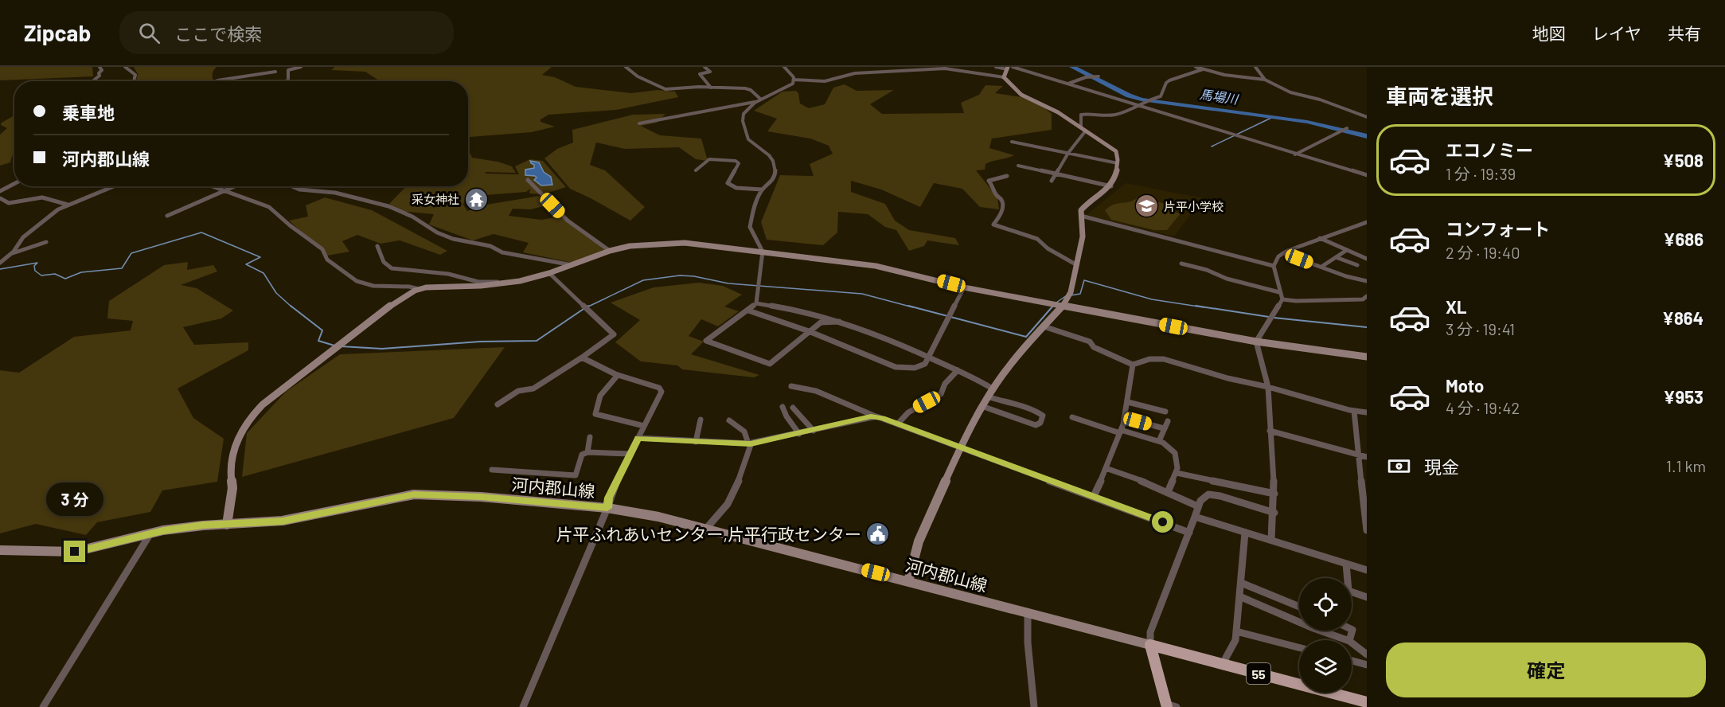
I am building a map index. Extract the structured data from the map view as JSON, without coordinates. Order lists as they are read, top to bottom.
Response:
{
  "streets": {
    "main road": ["55"],
    "street": ["河内郡山線"]
  },
  "crossings": [
    ["河内郡山線", "55"]
  ],
  "water": ["馬場川"],
  "places": {
    "temple": ["采女神社"],
    "school or university": ["片平小学校"],
    "public building": ["片平ふれあいセンター,片平行政センター"]
  },
  "page": {
    "header": "Zipcab",
    "search": "ここで検索",
    "nav": ["地図", "レイヤ", "共有"],
    "heading": "車両を選択",
    "banner": ["乗車地", "河内郡山線"],
    "list": [
      {
        "name": "エコノミー",
        "note": "1 分 · 19:39",
        "value": "¥508"
      },
      {
        "name": "コンフォート",
        "note": "2 分 · 19:40",
        "value": "¥686"
      },
      {
        "name": "XL",
        "note": "3 分 · 19:41",
        "value": "¥864"
      },
      {
        "name": "Moto",
        "note": "4 分 · 19:42",
        "value": "¥953"
      }
    ],
    "pay": ["現金", "1.1 km"],
    "bubble": "3 分",
    "buttons": "確定"
  }
}
